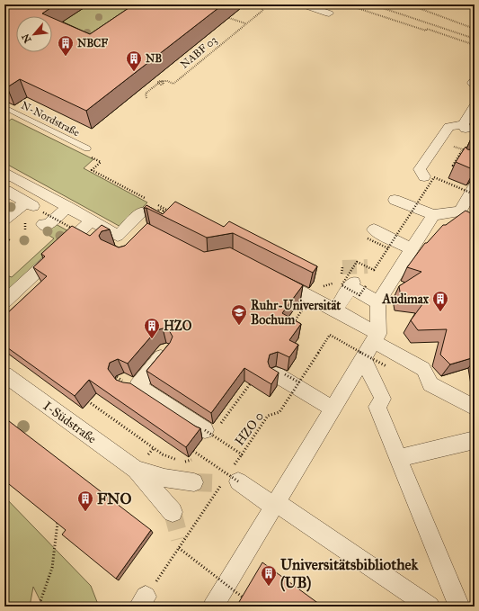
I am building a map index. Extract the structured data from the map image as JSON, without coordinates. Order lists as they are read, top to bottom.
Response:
{
  "streets": {
    "street": ["I-Südstraße"],
    "lane": ["N-Nordstraße"],
    "path": ["NABF 03", "HZO 0"]
  },
  "places": {
    "building": [
      "NBCF",
      "NB",
      "Audimax",
      "HZO",
      "FNO",
      "Universitätsbibliothek (UB)"
    ],
    "school or university": ["Ruhr-Universität Bochum"]
  },
  "north": "bottom left"
}
